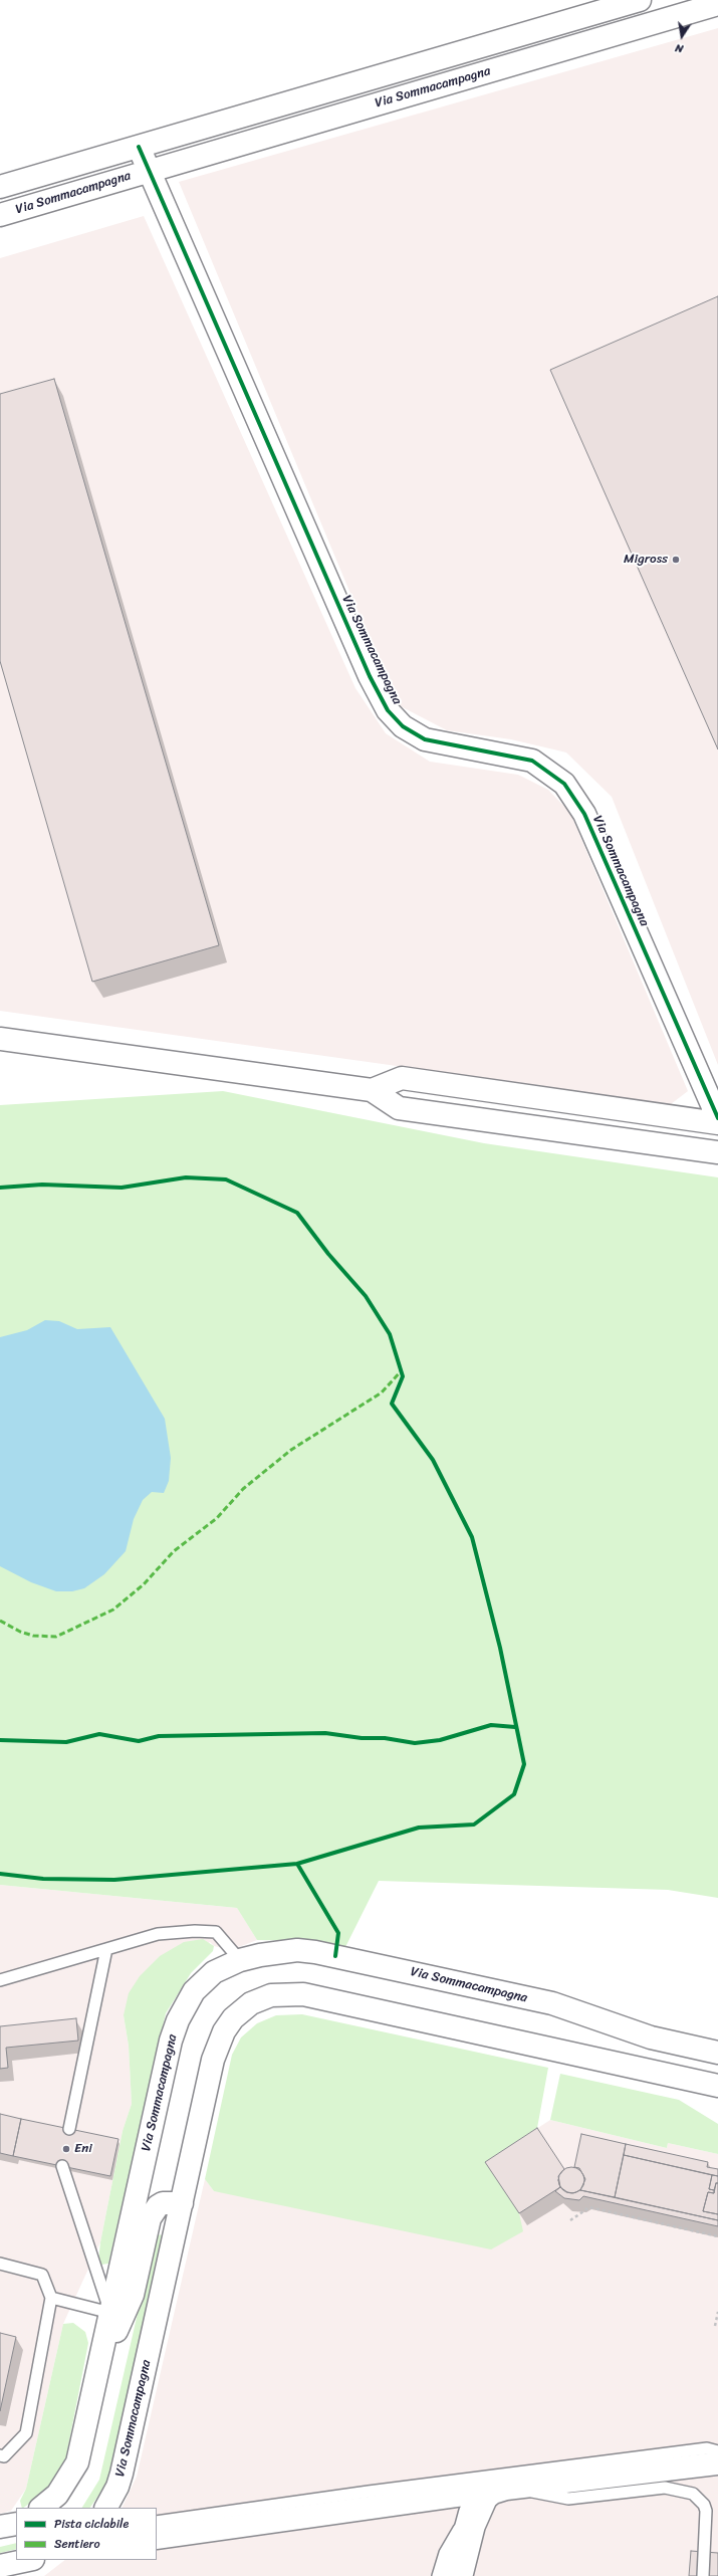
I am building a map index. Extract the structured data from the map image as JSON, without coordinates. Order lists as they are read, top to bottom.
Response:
{
  "streets": {
    "street": ["Via Sommacampagna"]
  },
  "places": ["Migross", "Eni"],
  "legend": ["Pista ciclabile", "Sentiero"],
  "north": "bottom"
}
